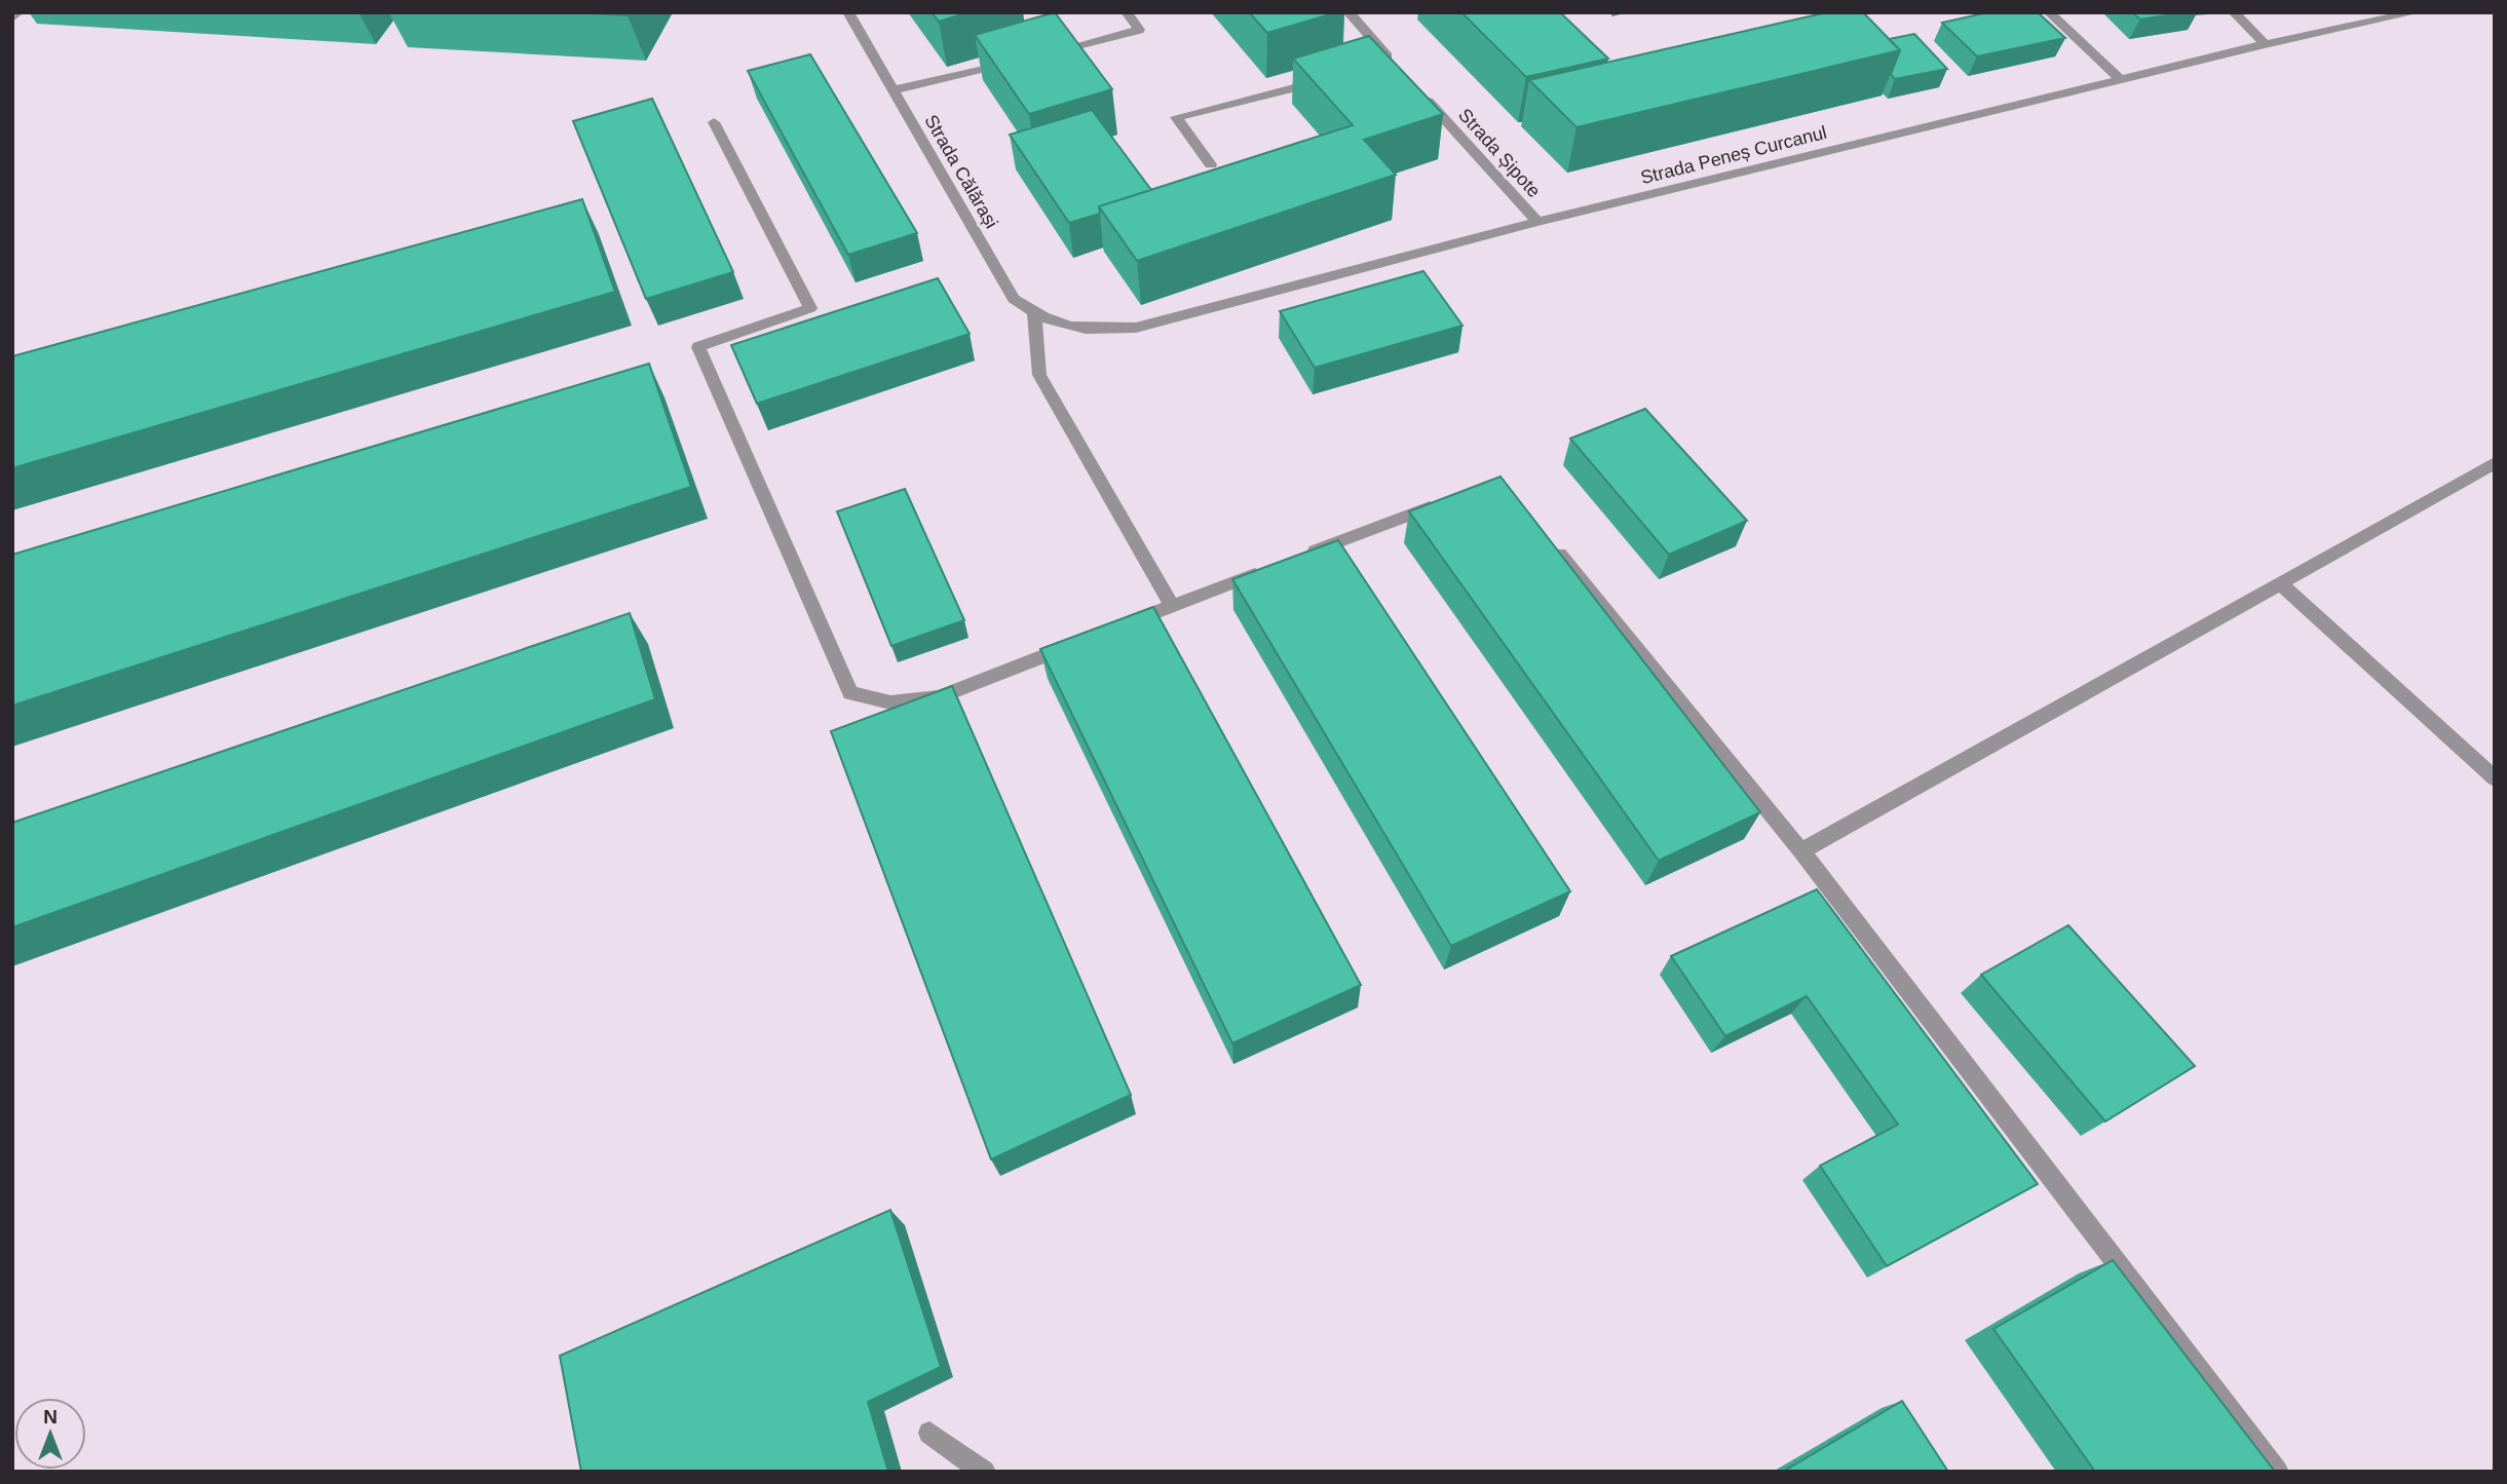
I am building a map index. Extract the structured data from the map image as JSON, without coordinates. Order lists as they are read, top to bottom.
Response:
{
  "streets": {
    "street": ["Strada Șipote", "Strada Peneș Curcanul", "Strada Călărași"]
  },
  "crossings": [
    ["Strada Șipote", "Strada Peneș Curcanul"],
    ["Strada Peneș Curcanul", "Strada Călărași"]
  ],
  "north": "top"
}
